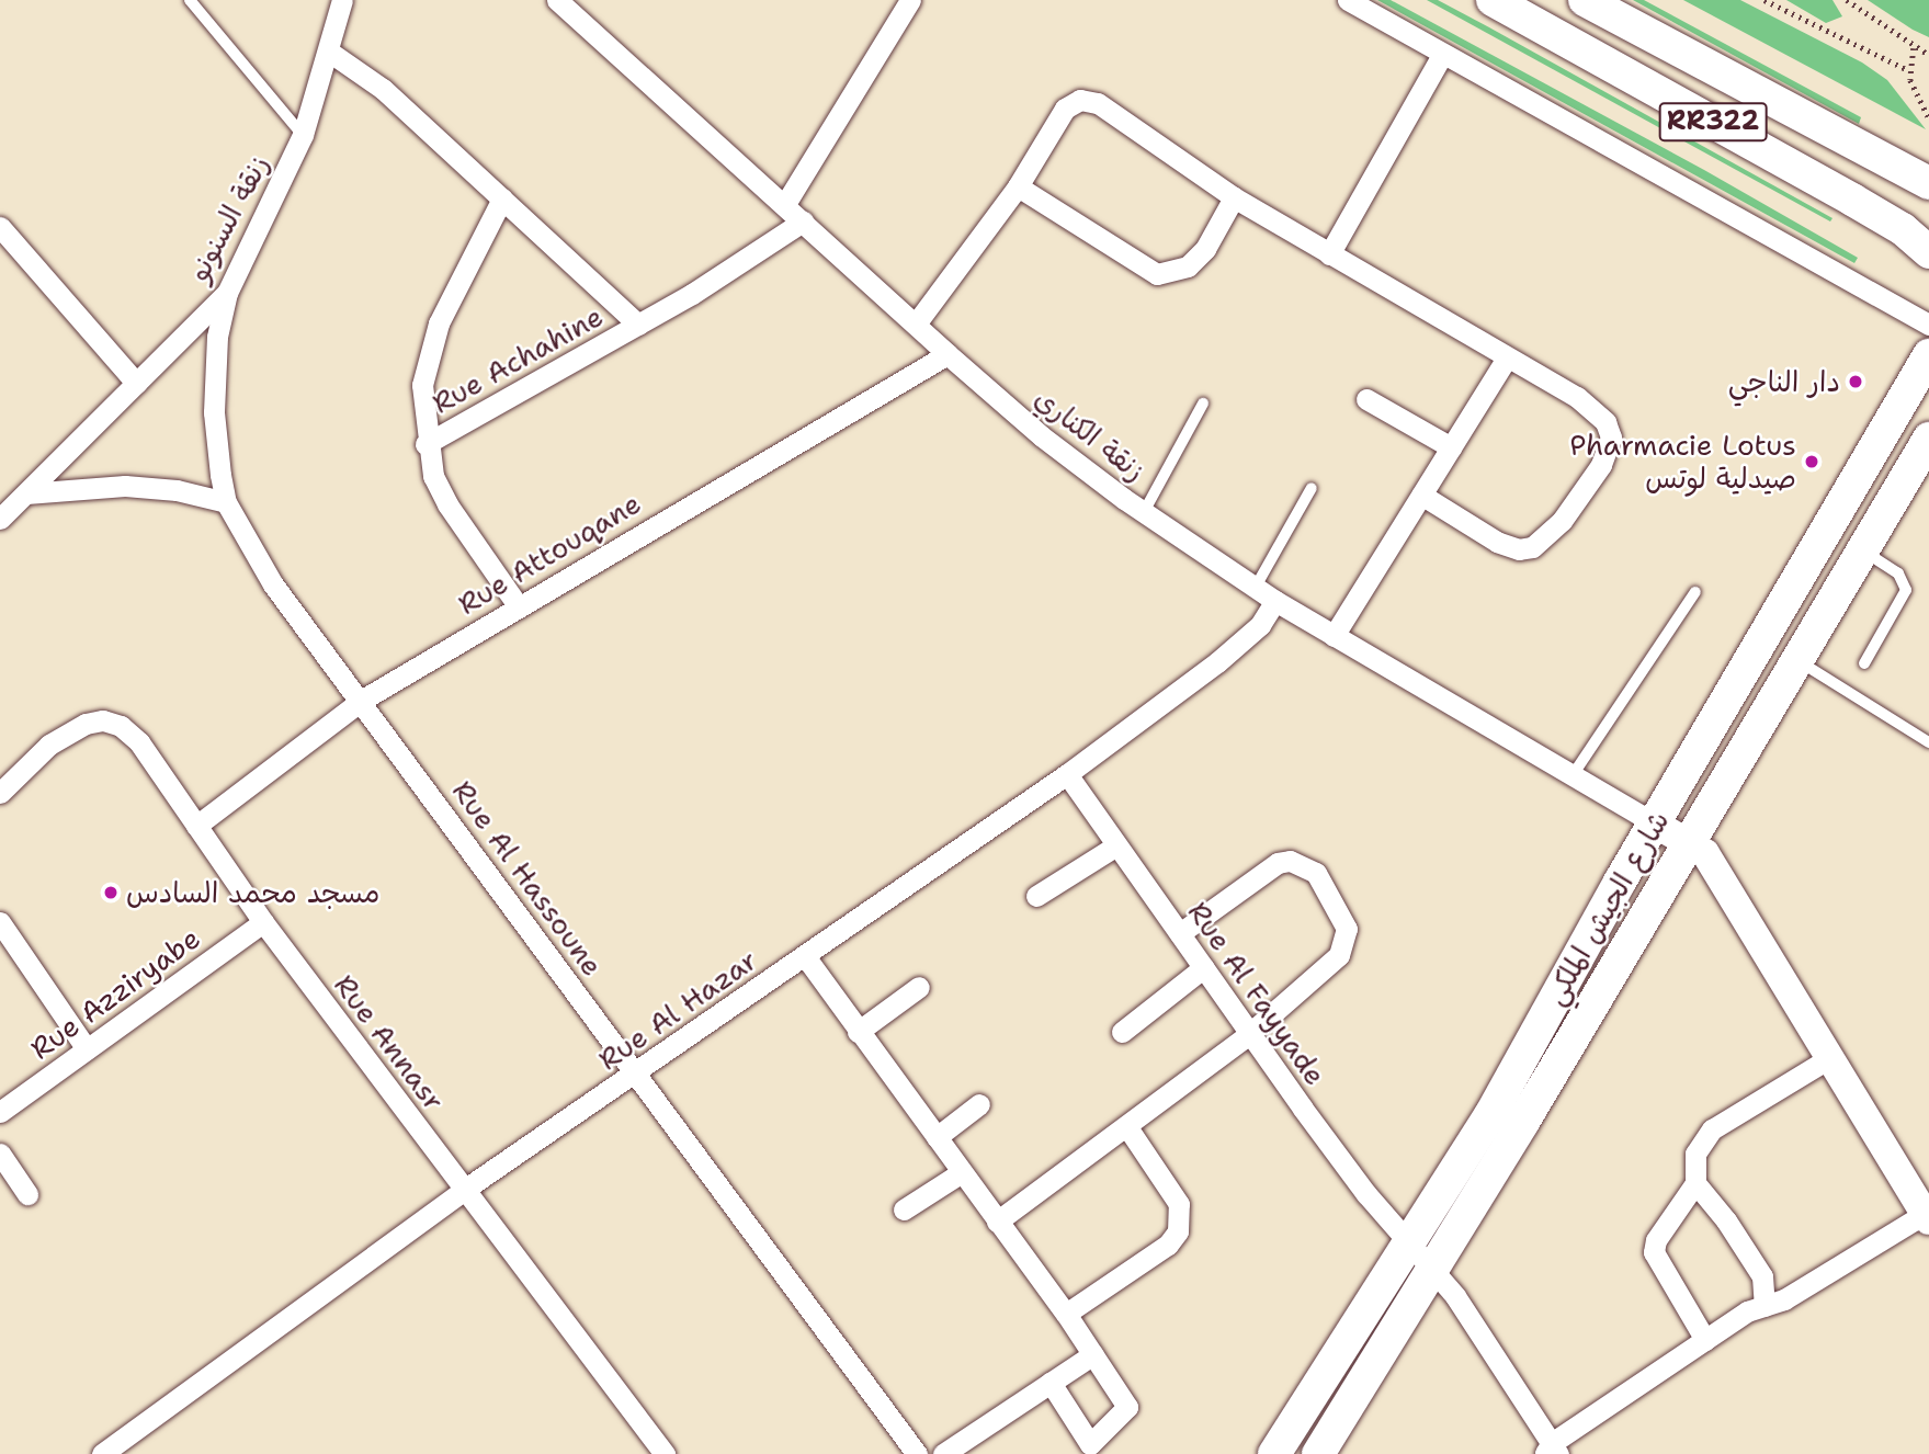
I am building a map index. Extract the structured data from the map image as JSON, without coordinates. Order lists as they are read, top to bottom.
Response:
{
  "streets": {
    "main road": ["RR322", "شارع الجيش الملكي"],
    "street": [
      "زنقة السنونو",
      "Rue Achahine",
      "زنقة الكناري",
      "Rue Attouqane",
      "Rue Al Hassoune",
      "Rue Azziryabe",
      "Rue Al Fayyade",
      "Rue Al Hazar",
      "Rue Annasr"
    ]
  },
  "crossings": [
    ["زنقة السنونو", "Rue Achahine"],
    ["زنقة السنونو", "Rue Al Hassoune"],
    ["Rue Achahine", "زنقة الكناري"],
    ["Rue Achahine", "Rue Attouqane"],
    ["زنقة الكناري", "Rue Attouqane"],
    ["زنقة الكناري", "شارع الجيش الملكي"],
    ["زنقة الكناري", "Rue Al Hazar"],
    ["Rue Attouqane", "Rue Al Hassoune"],
    ["Rue Attouqane", "Rue Annasr"],
    ["Rue Al Hassoune", "Rue Al Hazar"],
    ["شارع الجيش الملكي", "Rue Al Fayyade"],
    ["Rue Azziryabe", "Rue Annasr"],
    ["Rue Al Fayyade", "Rue Al Hazar"],
    ["Rue Al Hazar", "Rue Annasr"]
  ],
  "places": ["دار الناجي", "Pharmacie Lotus صيدلية لوتس", "مسجد محمد السادس"]
}
